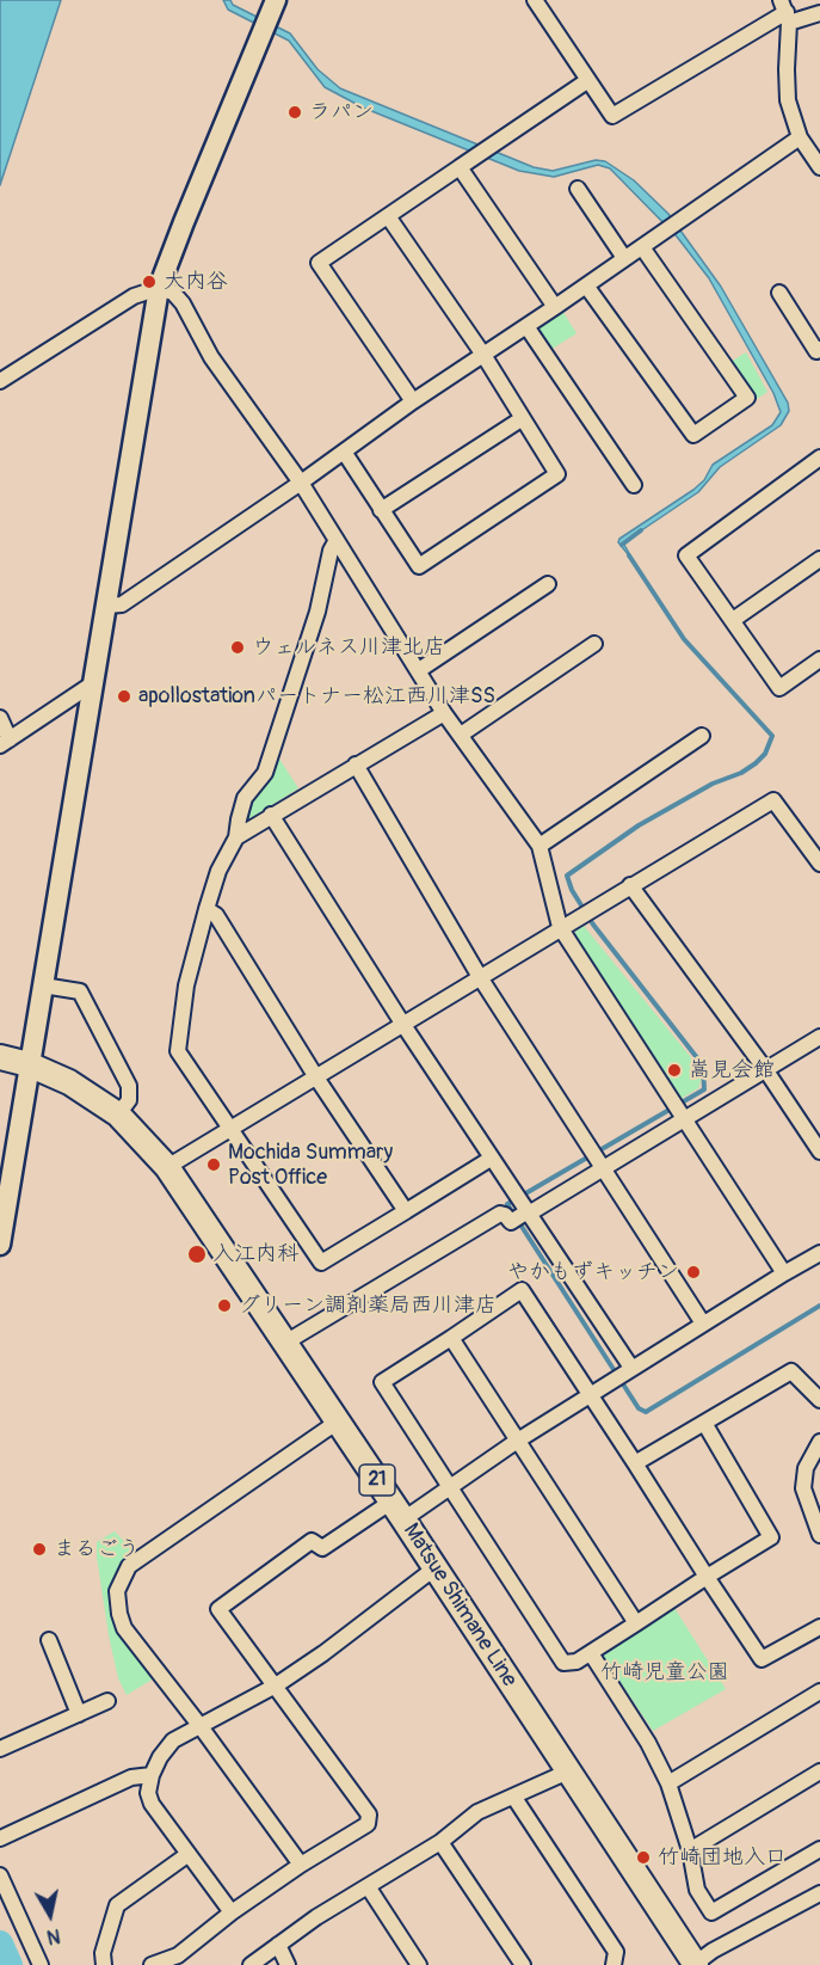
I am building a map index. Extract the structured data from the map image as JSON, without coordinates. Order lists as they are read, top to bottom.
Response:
{
  "streets": {
    "main road": ["21", "Matsue Shimane Line"]
  },
  "parks": ["竹崎児童公園"],
  "places": [
    "ラパン",
    "大内谷",
    "ウェルネス川津北店",
    "apollostationパートナー松江西川津SS",
    "嵩見会館",
    "Mochida Summary Post Office",
    "入江内科",
    "やかもずキッチン",
    "グリーン調剤薬局西川津店",
    "まるごう",
    "竹崎団地入口"
  ],
  "north": "bottom"
}
